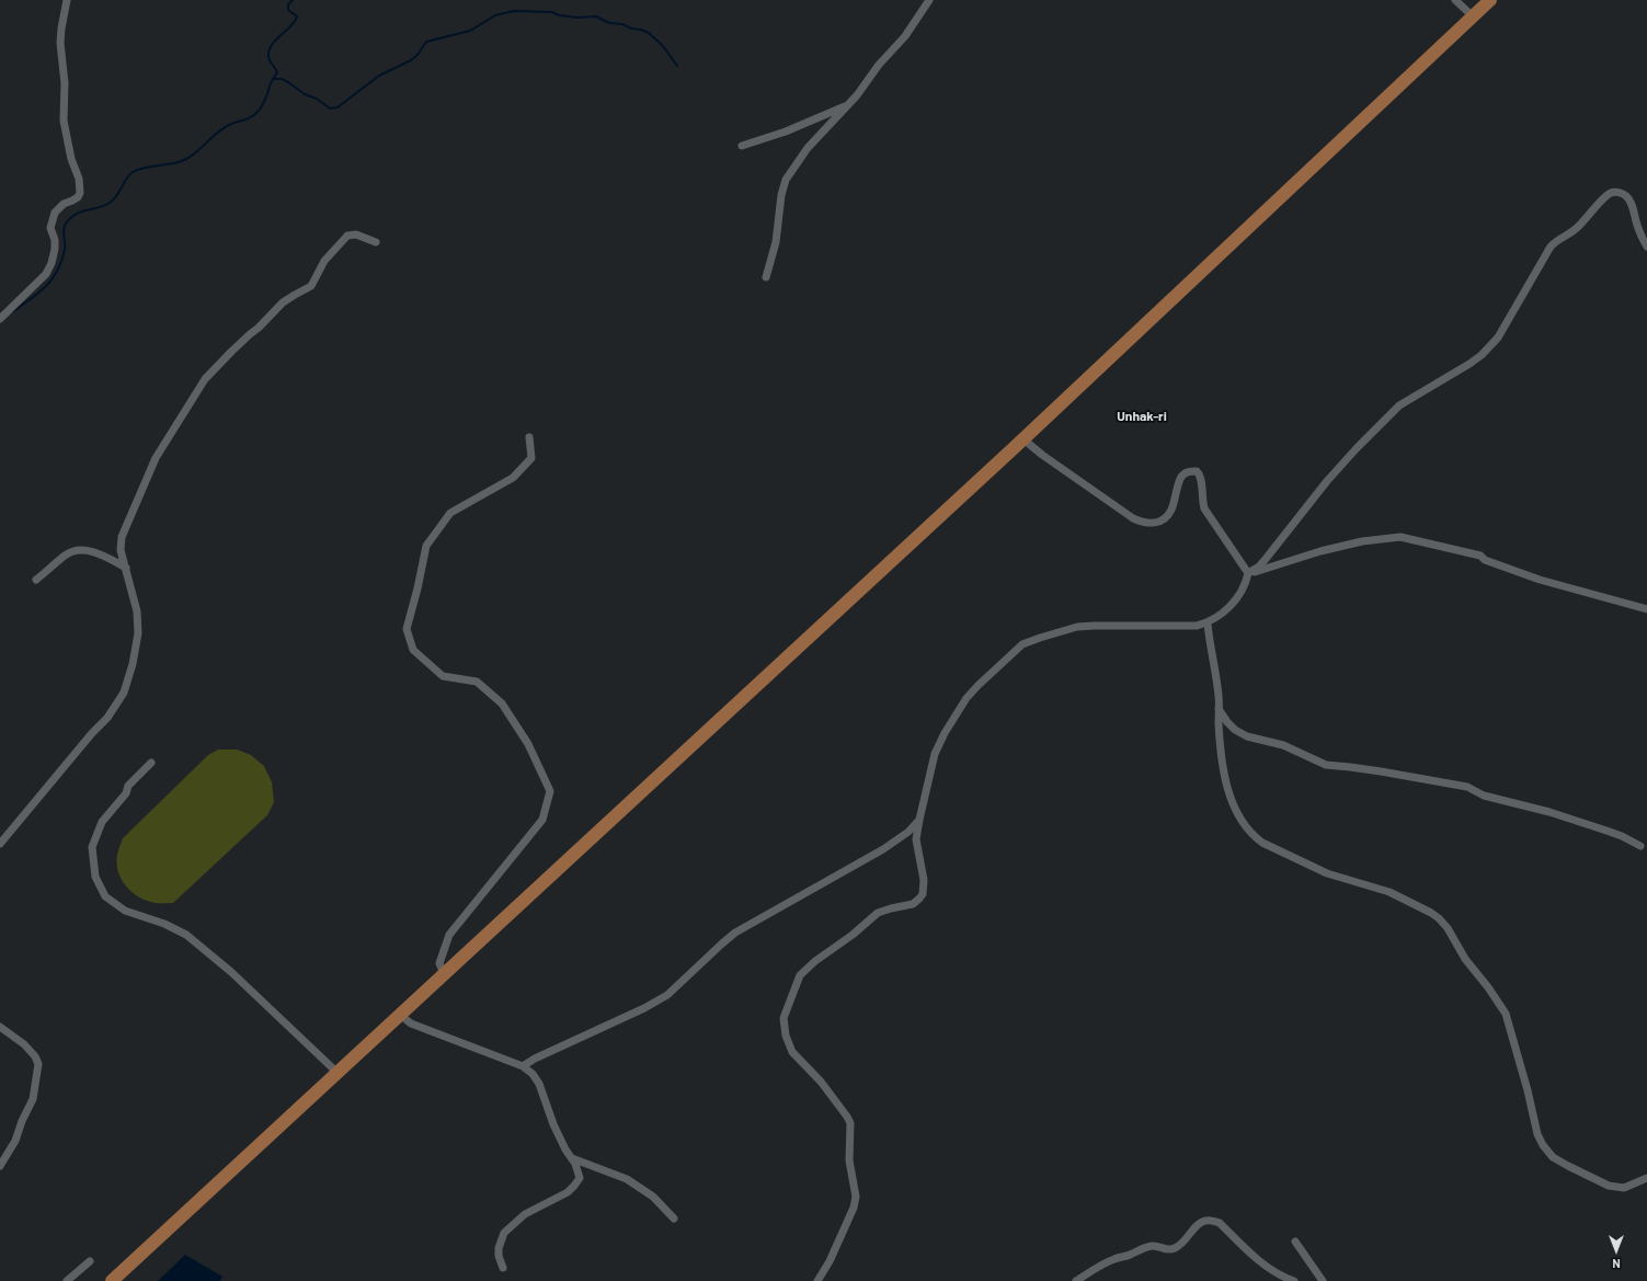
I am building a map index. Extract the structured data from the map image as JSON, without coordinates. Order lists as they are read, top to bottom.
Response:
{
  "districts": ["Unhak-ri"],
  "north": "bottom"
}
